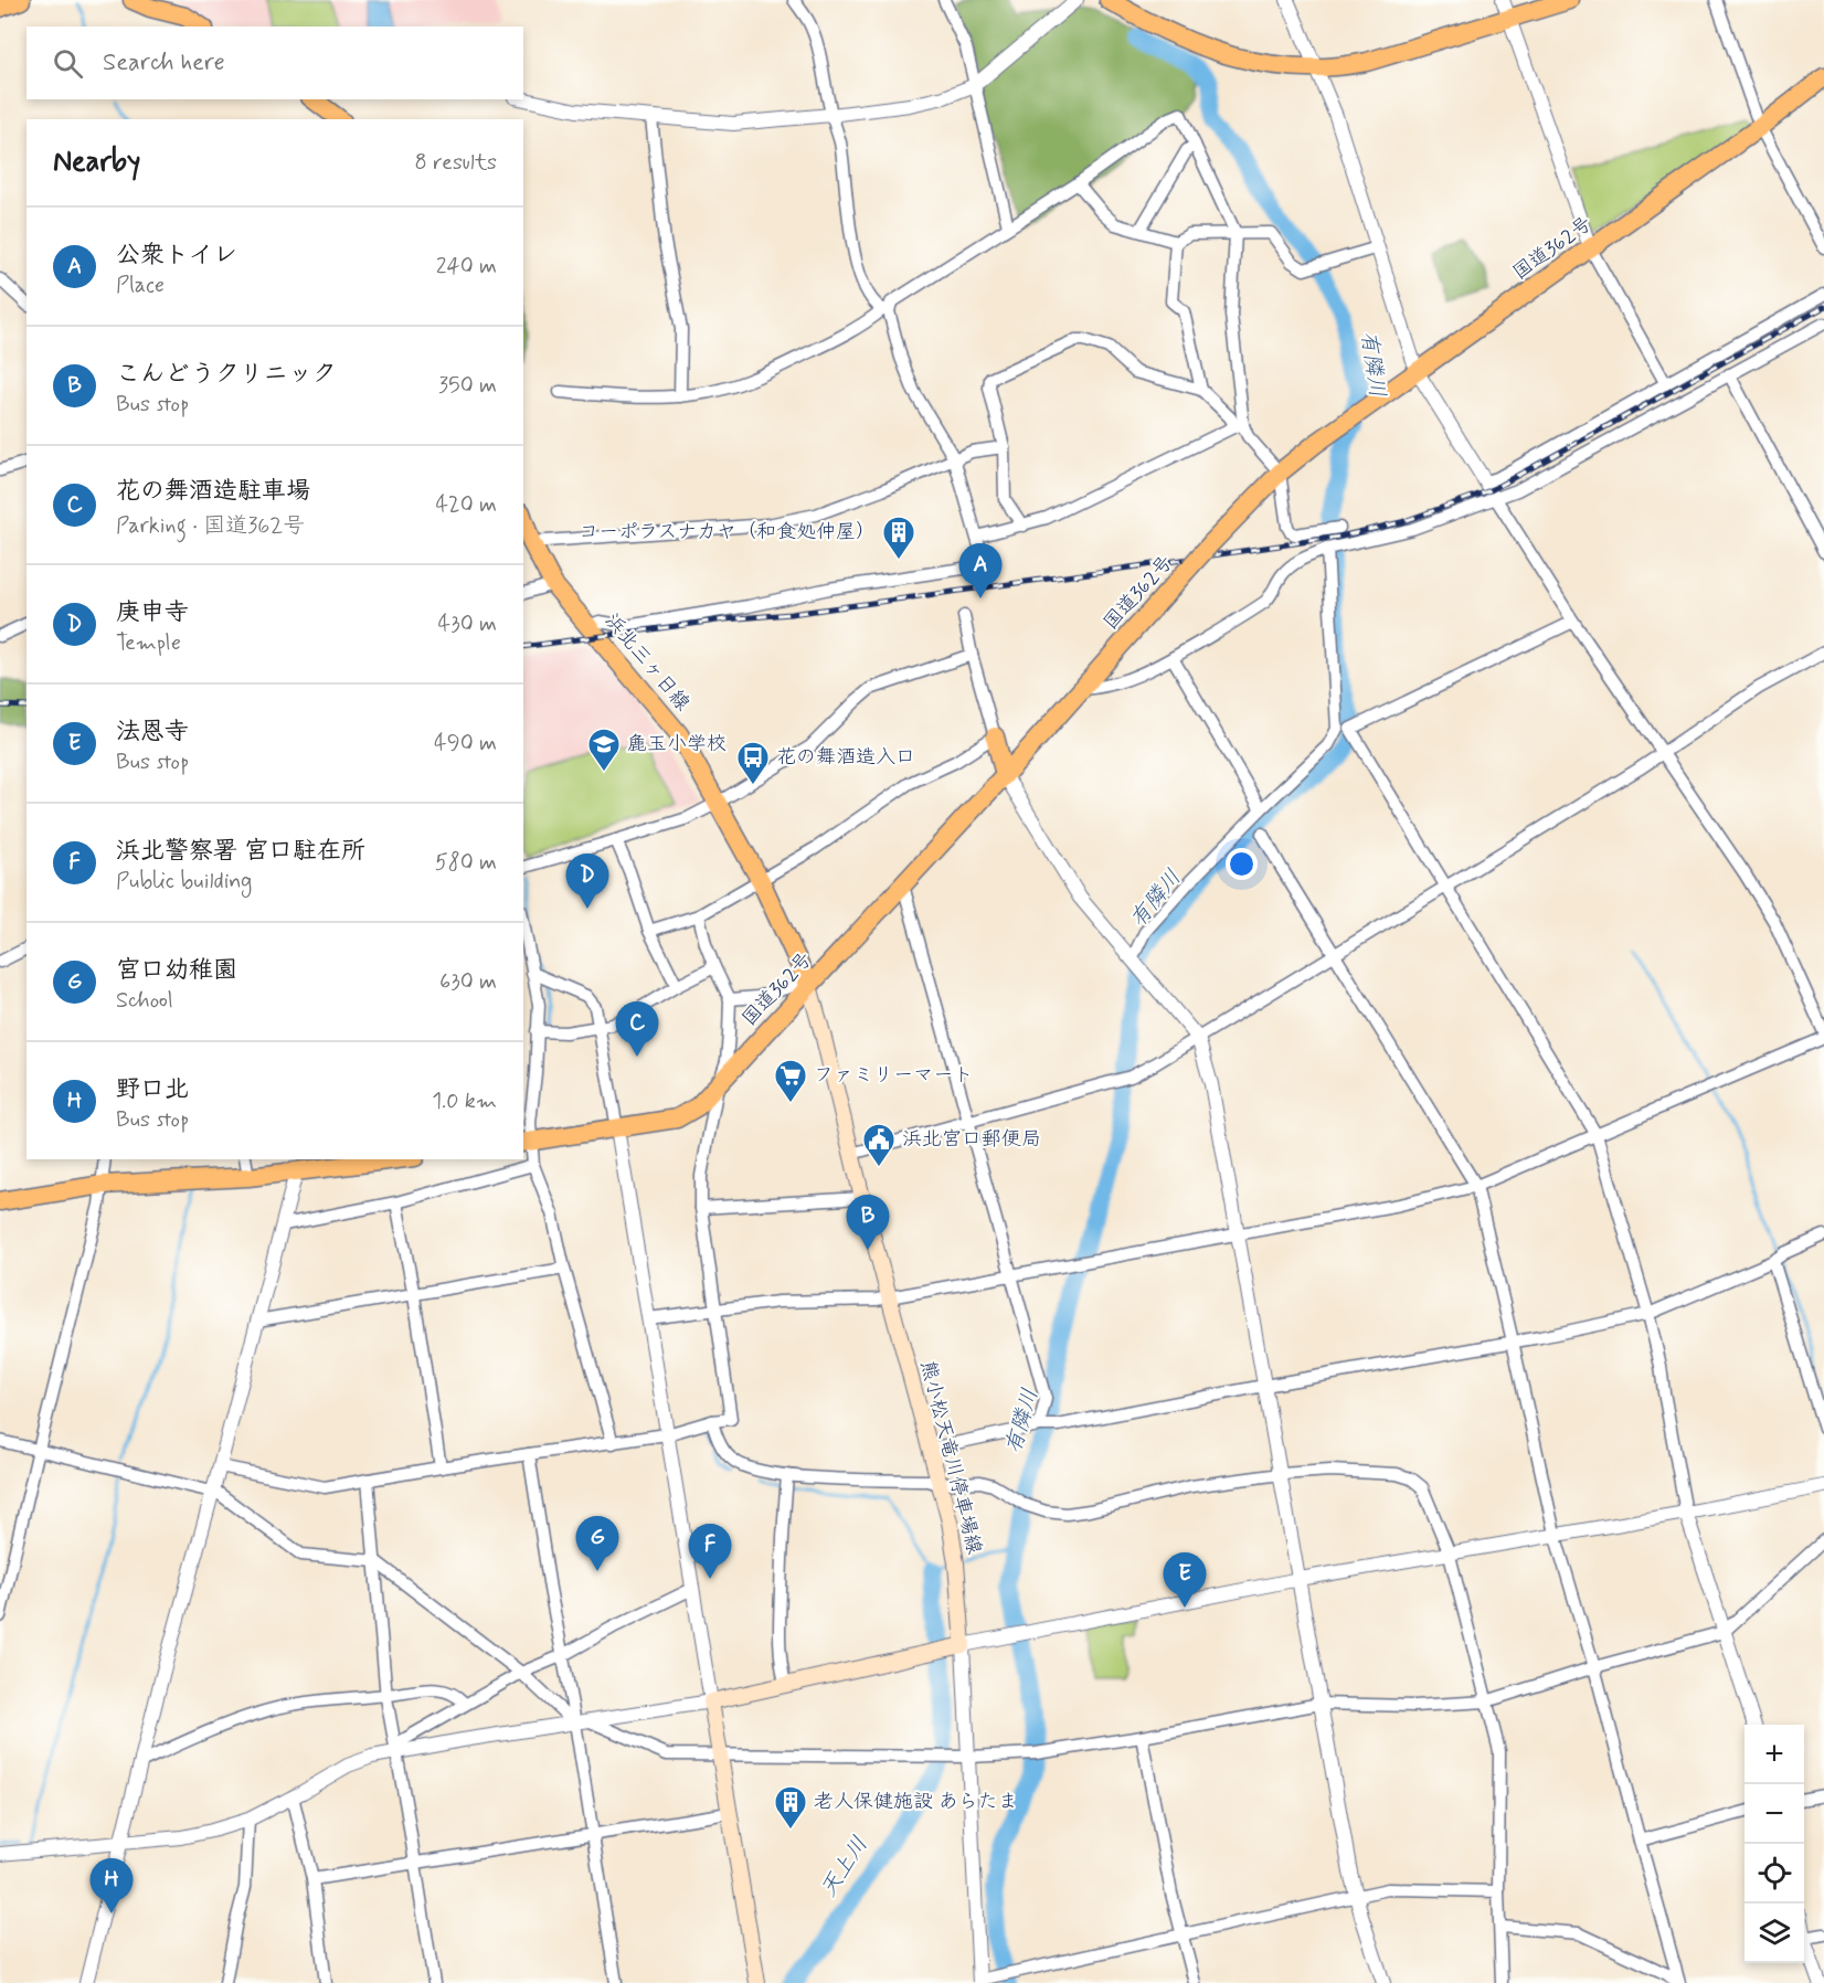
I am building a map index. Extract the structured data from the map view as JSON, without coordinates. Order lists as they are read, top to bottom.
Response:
{
  "streets": {
    "main road": ["国道362号", "浜北三ヶ日線", "熊小松天竜川停車場線"]
  },
  "crossings": [
    ["国道362号", "浜北三ヶ日線"],
    ["国道362号", "熊小松天竜川停車場線"],
    ["浜北三ヶ日線", "熊小松天竜川停車場線"]
  ],
  "water": ["有隣川", "天上川"],
  "places": {
    "building": ["コーポラスナカヤ（和食処仲屋）", "老人保健施設 あらたま"],
    "school or university": ["麁玉小学校"],
    "bus stop": ["花の舞酒造入口"],
    "supermarket": ["ファミリーマート"],
    "public building": ["浜北宮口郵便局"]
  },
  "page": {
    "search": "Search here",
    "heading": ["Nearby", "8 results"],
    "list": [
      {
        "mark": "A",
        "name": "公衆トイレ",
        "note": "Place",
        "value": "240 m"
      },
      {
        "mark": "B",
        "name": "こんどうクリニック",
        "note": "Bus stop",
        "value": "350 m"
      },
      {
        "mark": "C",
        "name": "花の舞酒造駐車場",
        "note": "Parking · 国道362号",
        "value": "420 m"
      },
      {
        "mark": "D",
        "name": "庚申寺",
        "note": "Temple",
        "value": "430 m"
      },
      {
        "mark": "E",
        "name": "法恩寺",
        "note": "Bus stop",
        "value": "490 m"
      },
      {
        "mark": "F",
        "name": "浜北警察署 宮口駐在所",
        "note": "Public building",
        "value": "580 m"
      },
      {
        "mark": "G",
        "name": "宮口幼稚園",
        "note": "School",
        "value": "630 m"
      },
      {
        "mark": "H",
        "name": "野口北",
        "note": "Bus stop",
        "value": "1.0 km"
      }
    ],
    "pins": [
      "A",
      "D",
      "C",
      "B",
      "G",
      "F",
      "E",
      "H"
    ],
    "map_buttons": ["+", "−"]
  }
}
